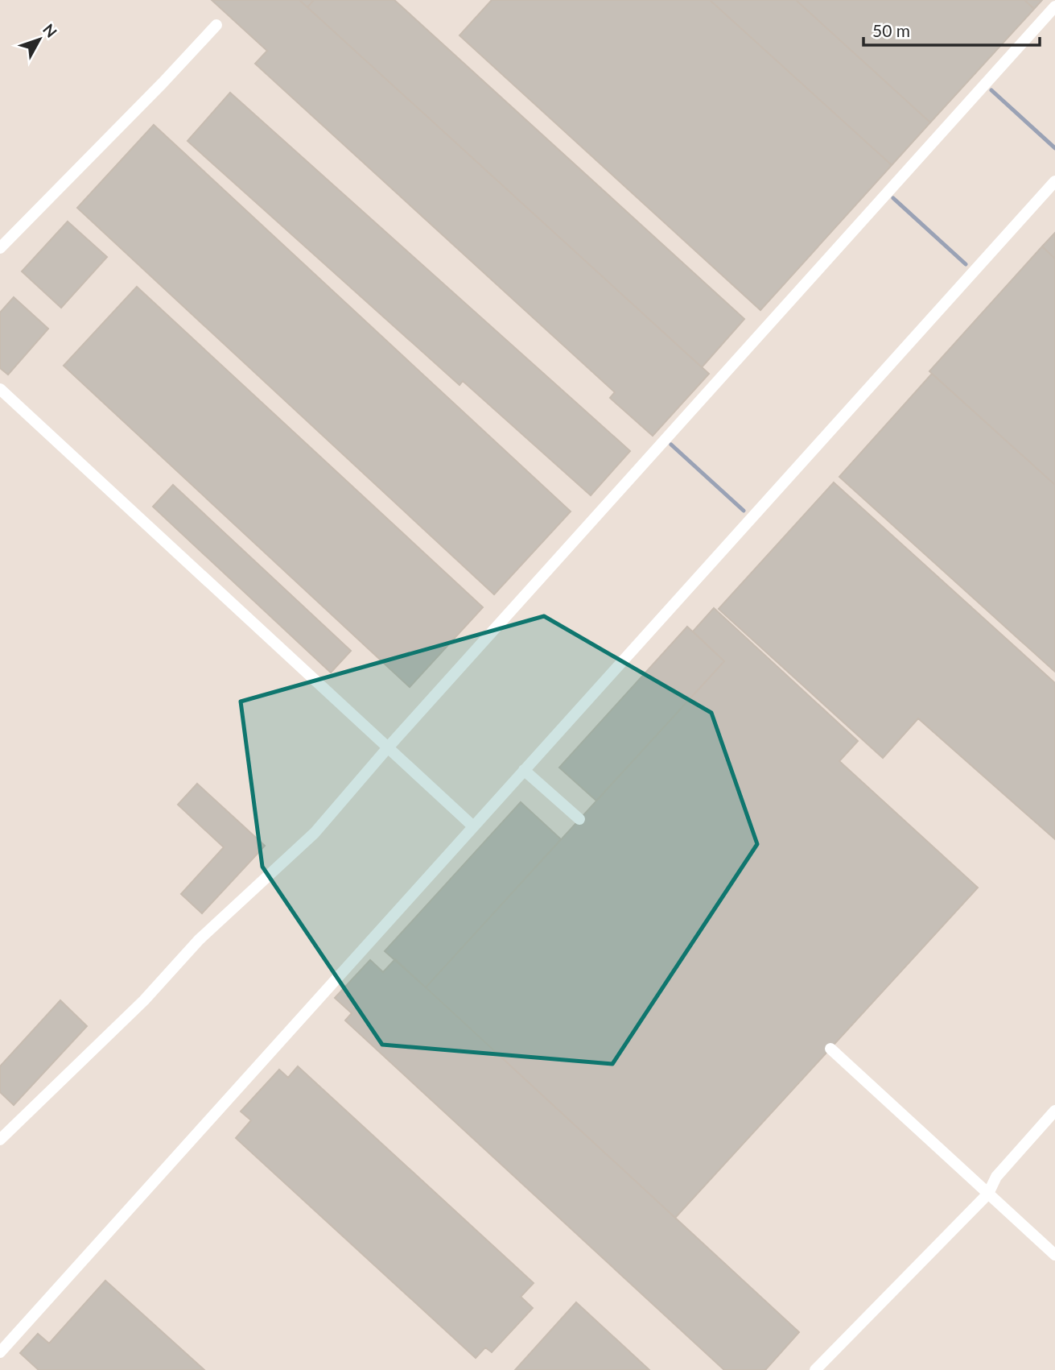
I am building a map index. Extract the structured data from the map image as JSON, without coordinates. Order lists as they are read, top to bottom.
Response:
{
  "scale_bar": "50 m",
  "north": "top right"
}
